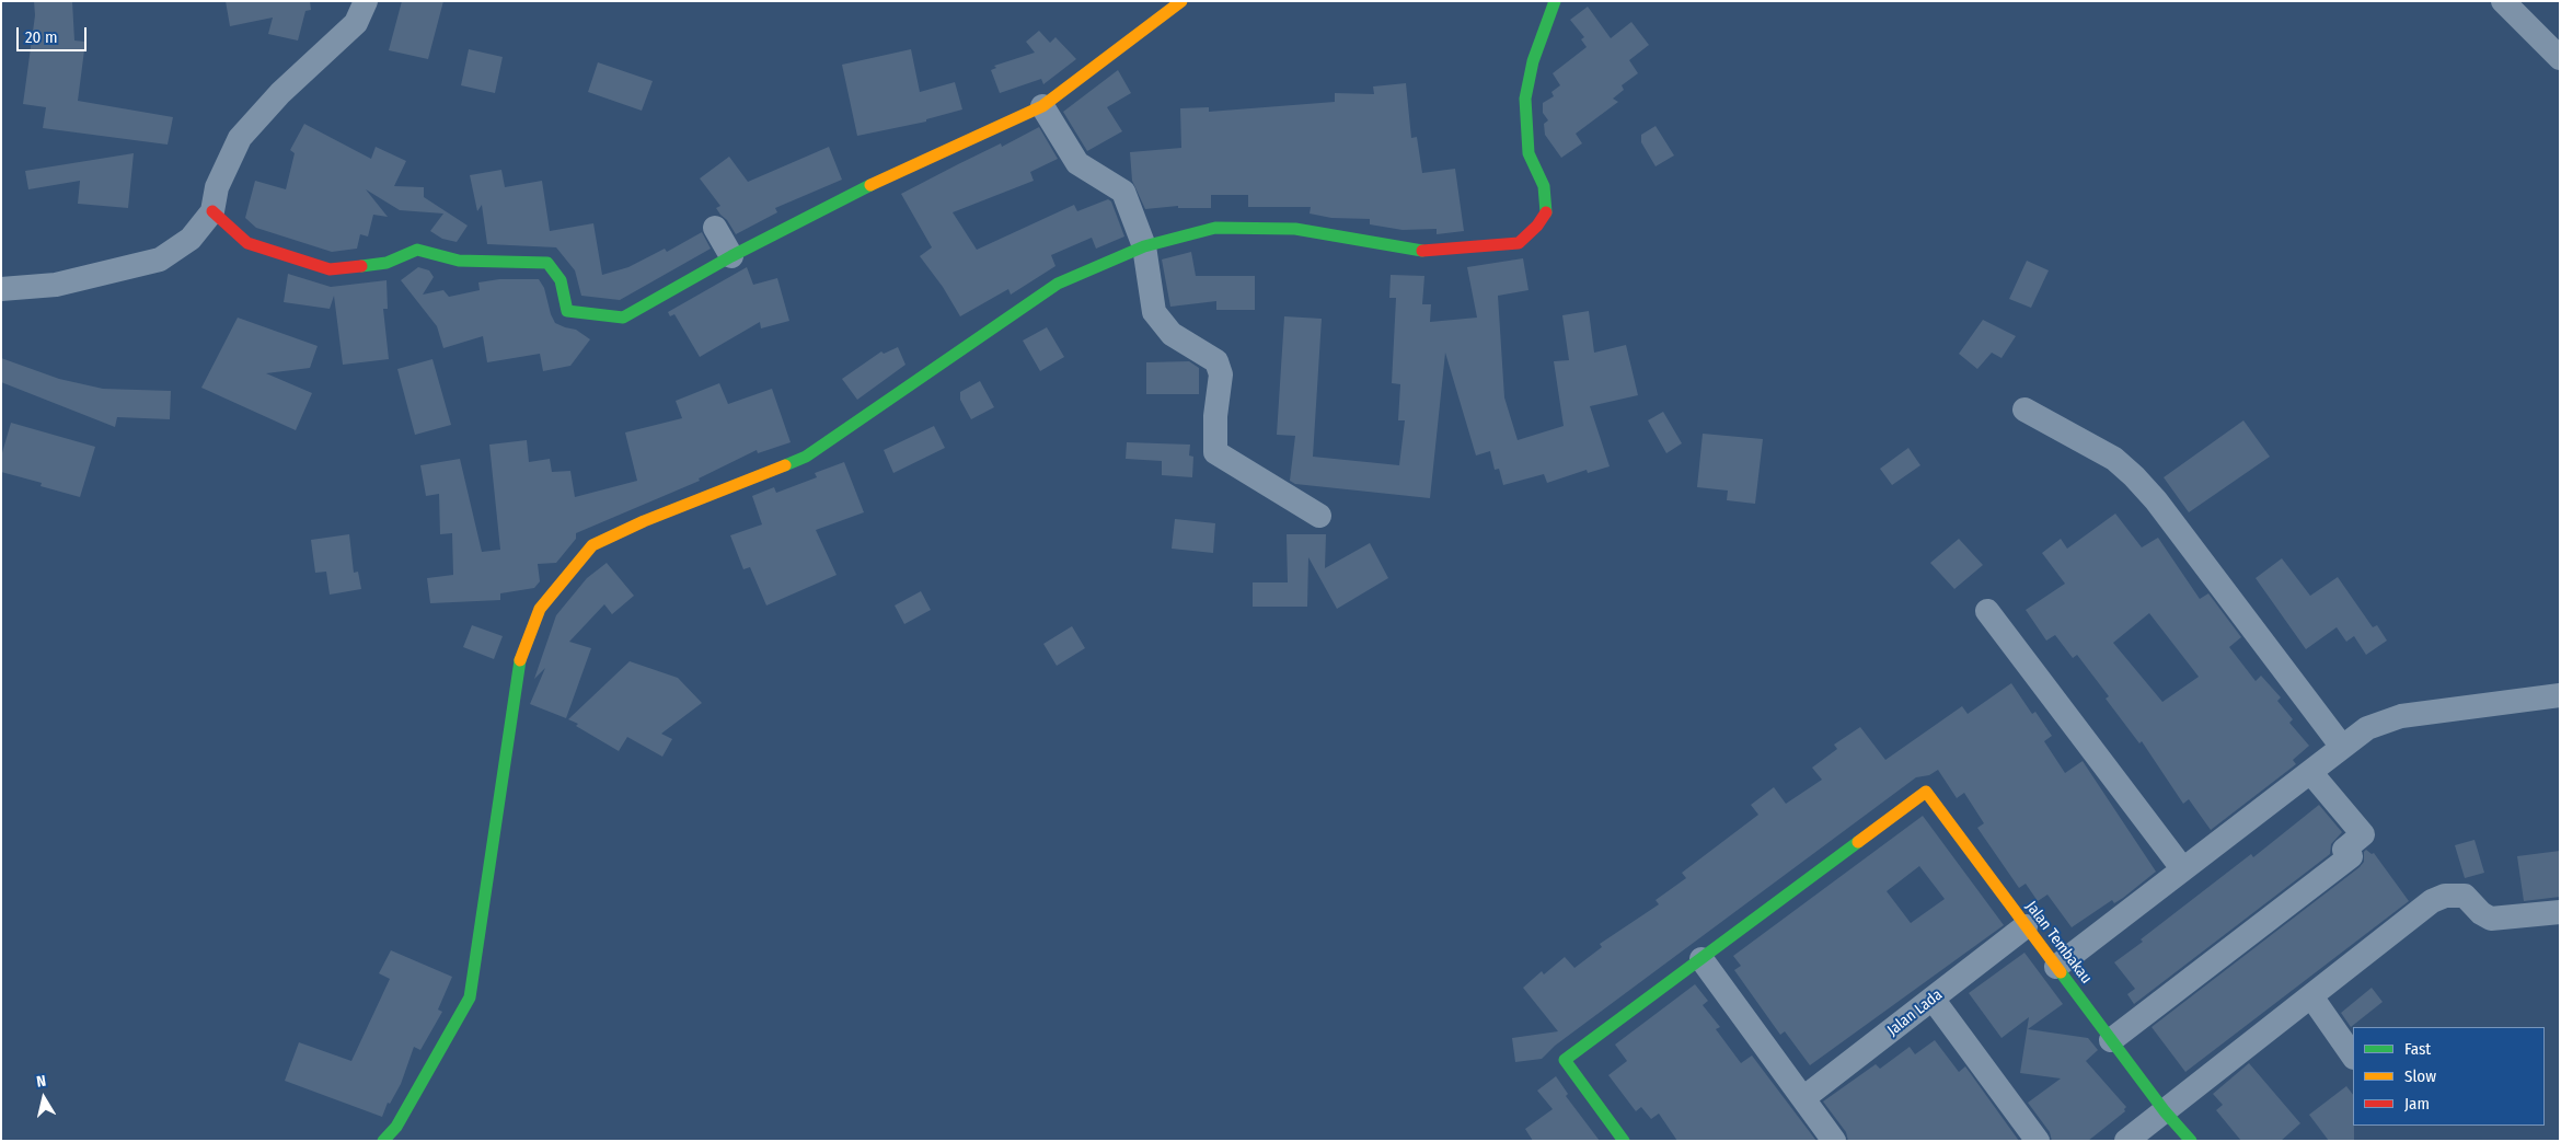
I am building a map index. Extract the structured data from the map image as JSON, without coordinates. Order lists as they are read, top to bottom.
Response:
{
  "streets": {
    "street": ["Jalan Tembakau", "Jalan Lada"]
  },
  "crossings": [
    ["Jalan Tembakau", "Jalan Lada"]
  ],
  "legend": ["Fast", "Slow", "Jam"],
  "scale_bar": "20 m",
  "north": "top"
}
